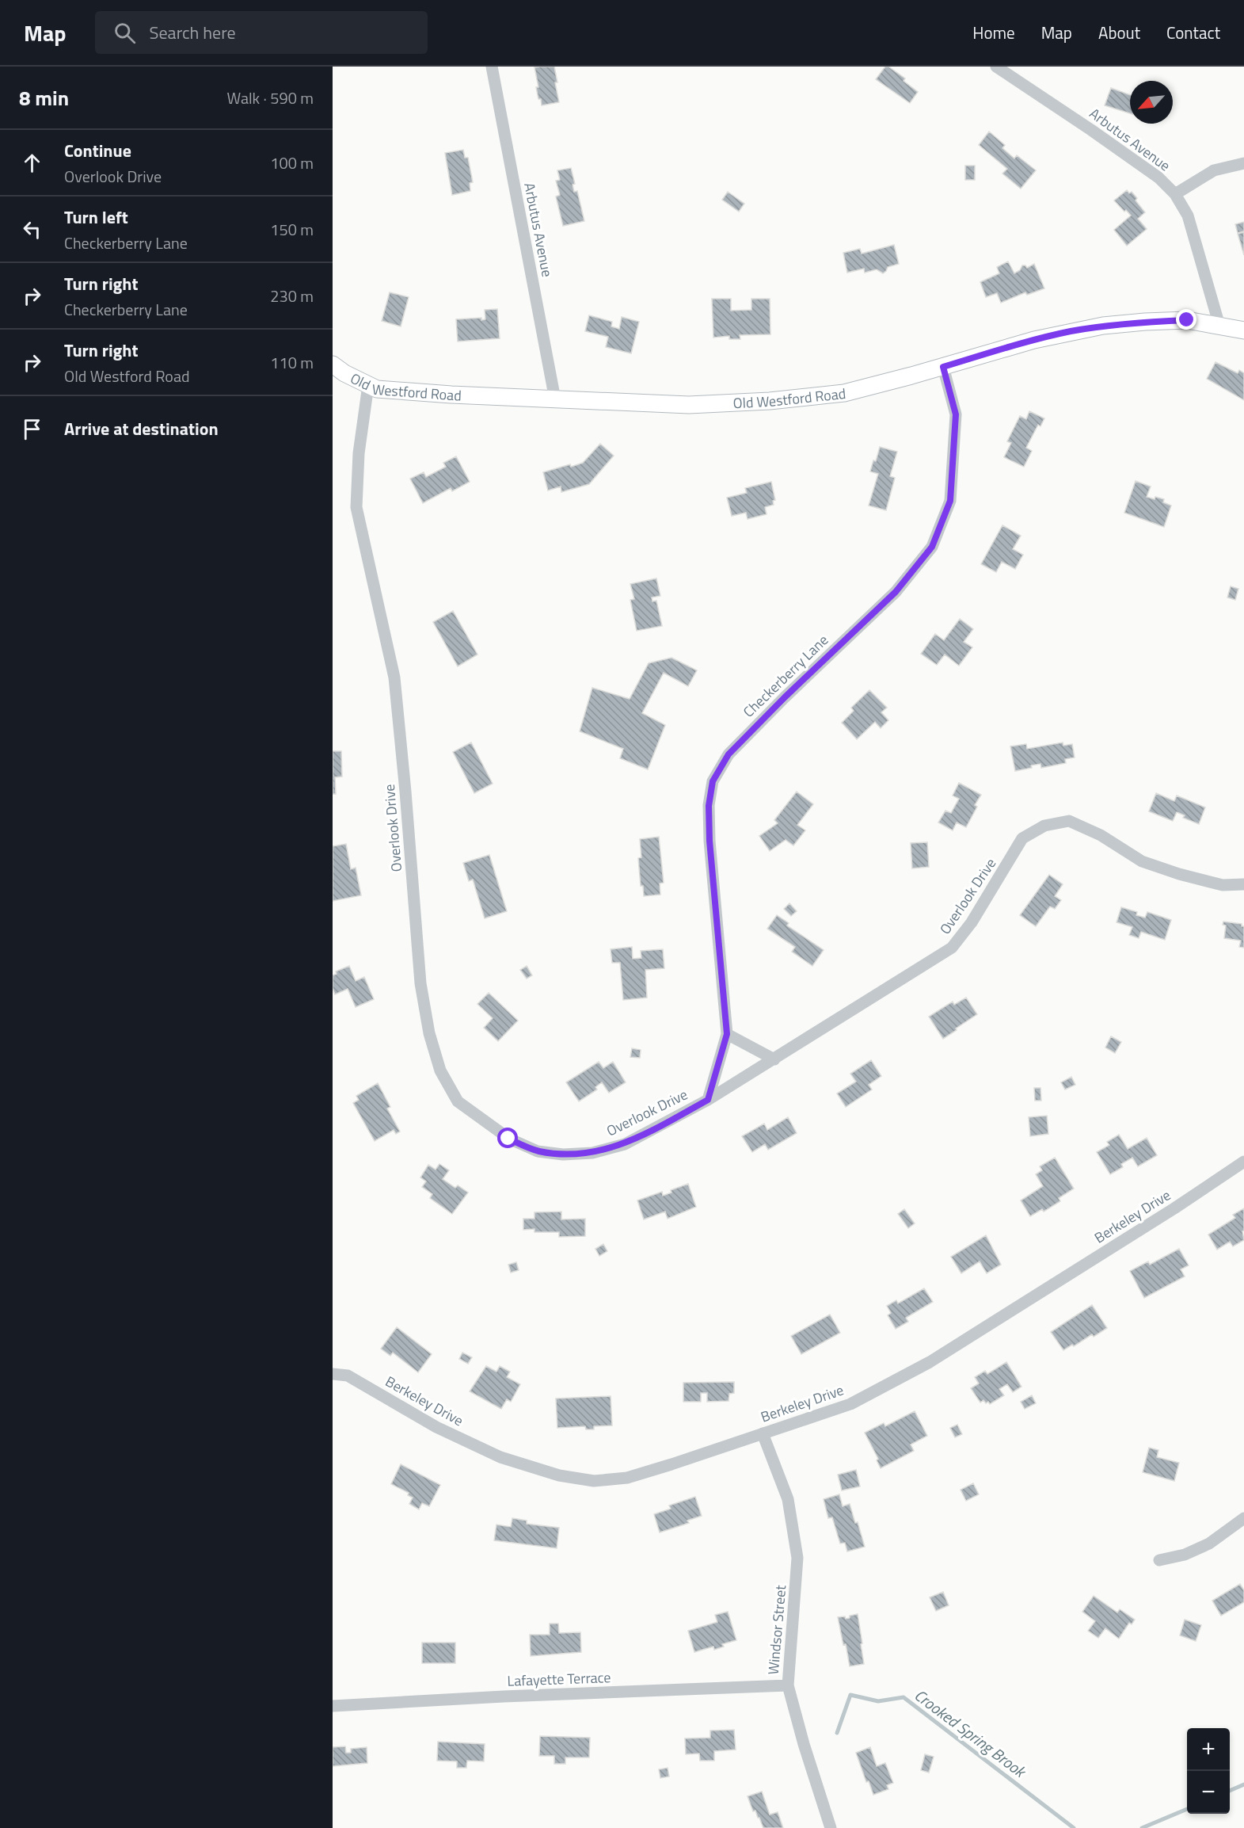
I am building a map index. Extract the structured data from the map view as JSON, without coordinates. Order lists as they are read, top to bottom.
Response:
{
  "streets": {
    "main road": ["Old Westford Road"],
    "street": [
      "Arbutus Avenue",
      "Checkerberry Lane",
      "Overlook Drive",
      "Berkeley Drive",
      "Windsor Street",
      "Lafayette Terrace"
    ]
  },
  "crossings": [
    ["Arbutus Avenue", "Old Westford Road"],
    ["Old Westford Road", "Checkerberry Lane"],
    ["Old Westford Road", "Overlook Drive"],
    ["Checkerberry Lane", "Overlook Drive"],
    ["Berkeley Drive", "Windsor Street"],
    ["Windsor Street", "Lafayette Terrace"]
  ],
  "water": ["Crooked Spring Brook"],
  "north": "bottom left",
  "page": {
    "header": "Map",
    "search": "Search here",
    "nav": [
      "Home",
      "Map",
      "About",
      "Contact"
    ],
    "heading": ["8 min", "Walk · 590 m"],
    "list": [
      ["Continue", "Overlook Drive", "100 m"],
      ["Turn left", "Checkerberry Lane", "150 m"],
      ["Turn right", "Checkerberry Lane", "230 m"],
      ["Turn right", "Old Westford Road", "110 m"],
      "Arrive at destination"
    ],
    "map_buttons": ["+", "−"]
  }
}
